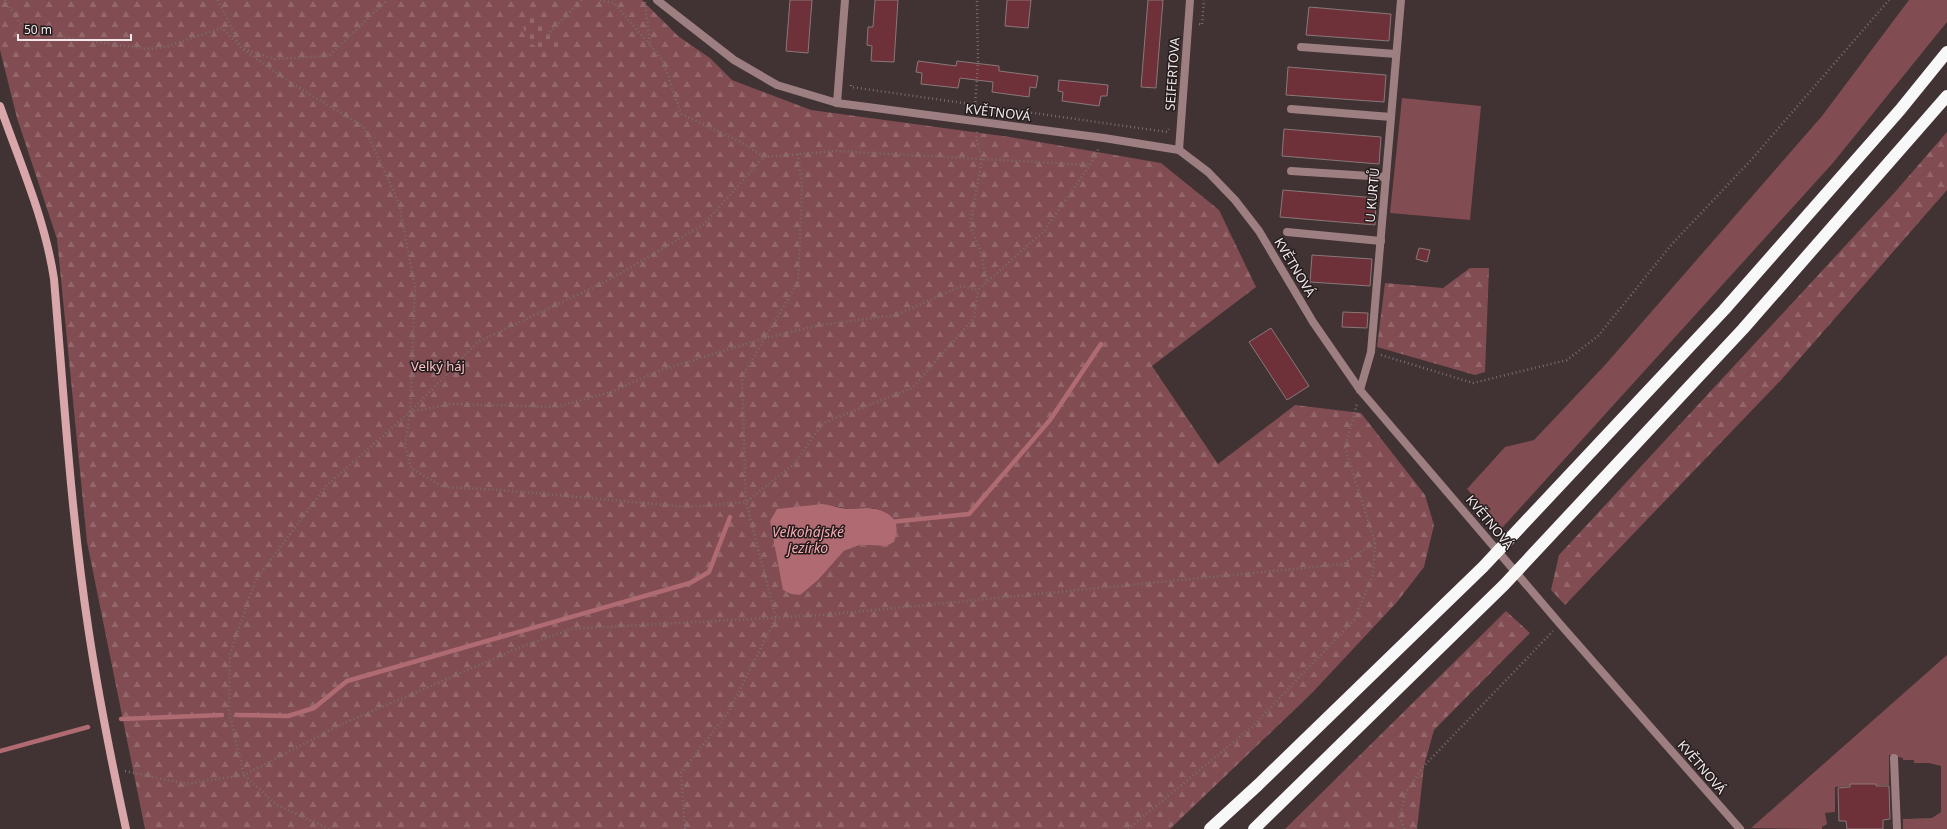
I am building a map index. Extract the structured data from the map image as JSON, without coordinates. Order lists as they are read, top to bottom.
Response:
{
  "streets": {
    "street": ["SEIFERTOVA", "KVĚTNOVÁ", "U KURTŮ"]
  },
  "crossings": [
    ["SEIFERTOVA", "KVĚTNOVÁ"],
    ["KVĚTNOVÁ", "U KURTŮ"]
  ],
  "water": ["Velkohájské jezírko"],
  "parks": ["Velký háj"],
  "scale_bar": "50 m"
}
